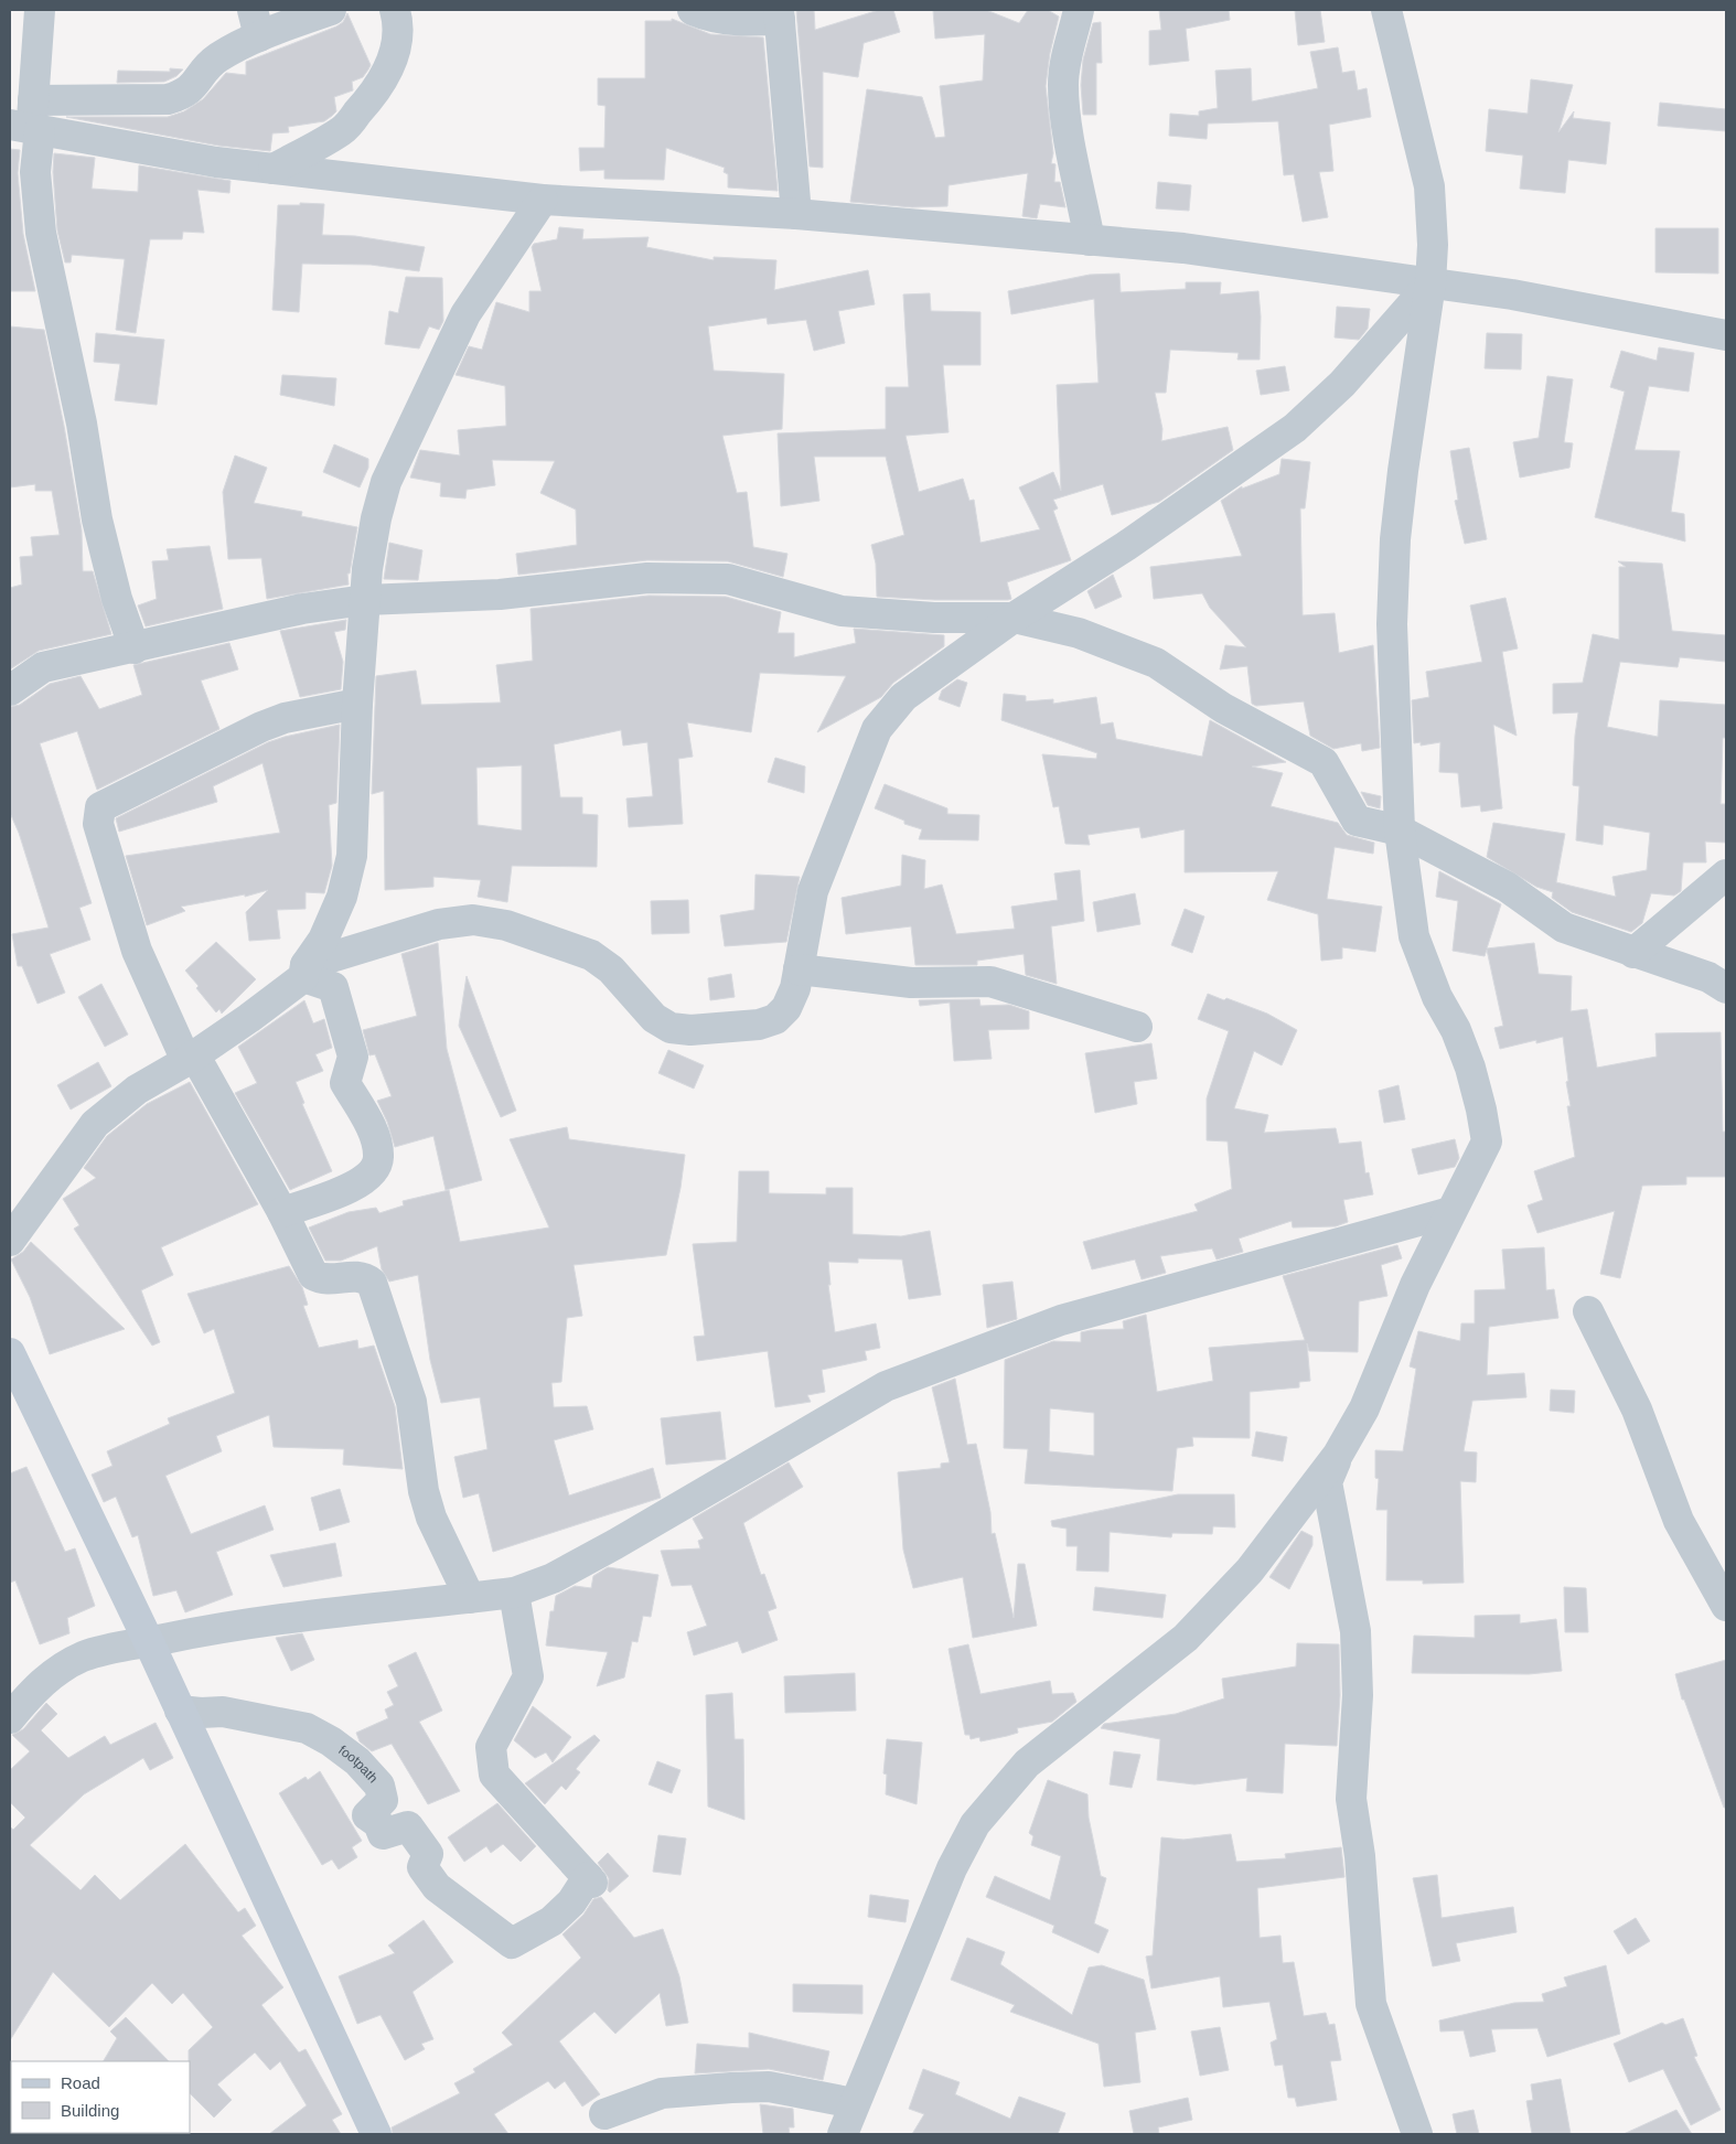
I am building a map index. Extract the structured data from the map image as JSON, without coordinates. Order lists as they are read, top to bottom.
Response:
{
  "streets": {
    "street": ["footpath"]
  },
  "legend": ["Road", "Building"]
}
